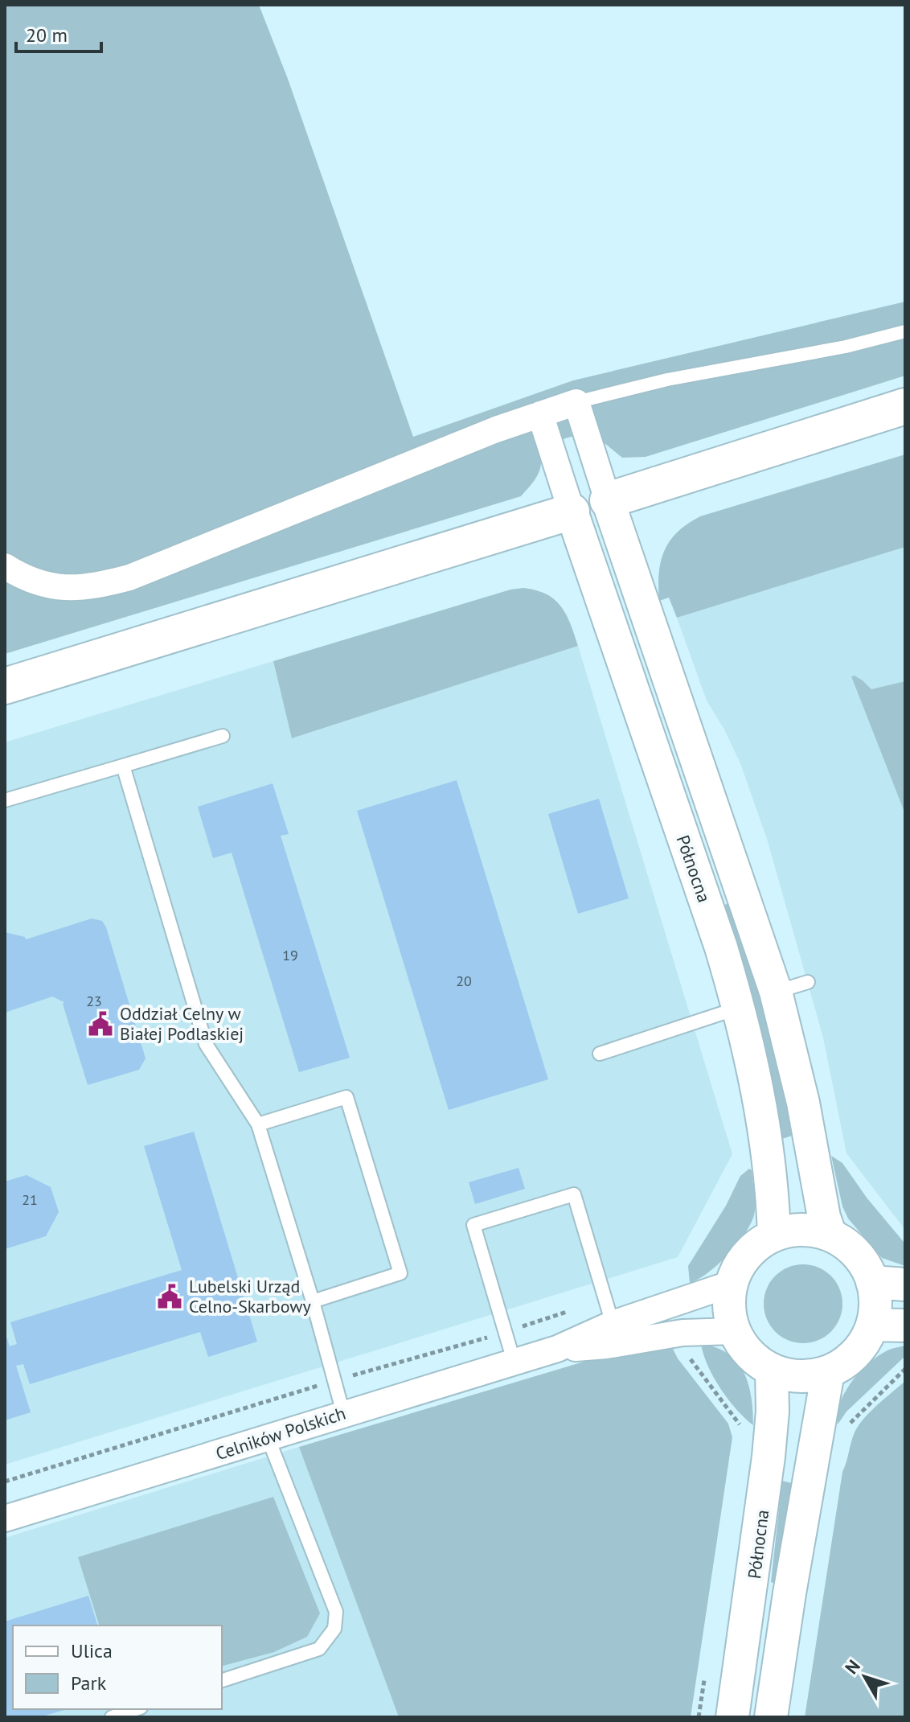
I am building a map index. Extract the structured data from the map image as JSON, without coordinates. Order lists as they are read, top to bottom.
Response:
{
  "streets": {
    "street": ["Północna", "Celników Polskich"]
  },
  "crossings": [
    ["Północna", "Celników Polskich"]
  ],
  "places": {
    "public building": ["Oddział Celny w Białej Podlaskiej", "Lubelski Urząd Celno-Skarbowy"]
  },
  "house_numbers": [
    "19",
    "20",
    "23",
    "21"
  ],
  "legend": ["Ulica", "Park"],
  "scale_bar": "20 m",
  "north": "top left"
}
